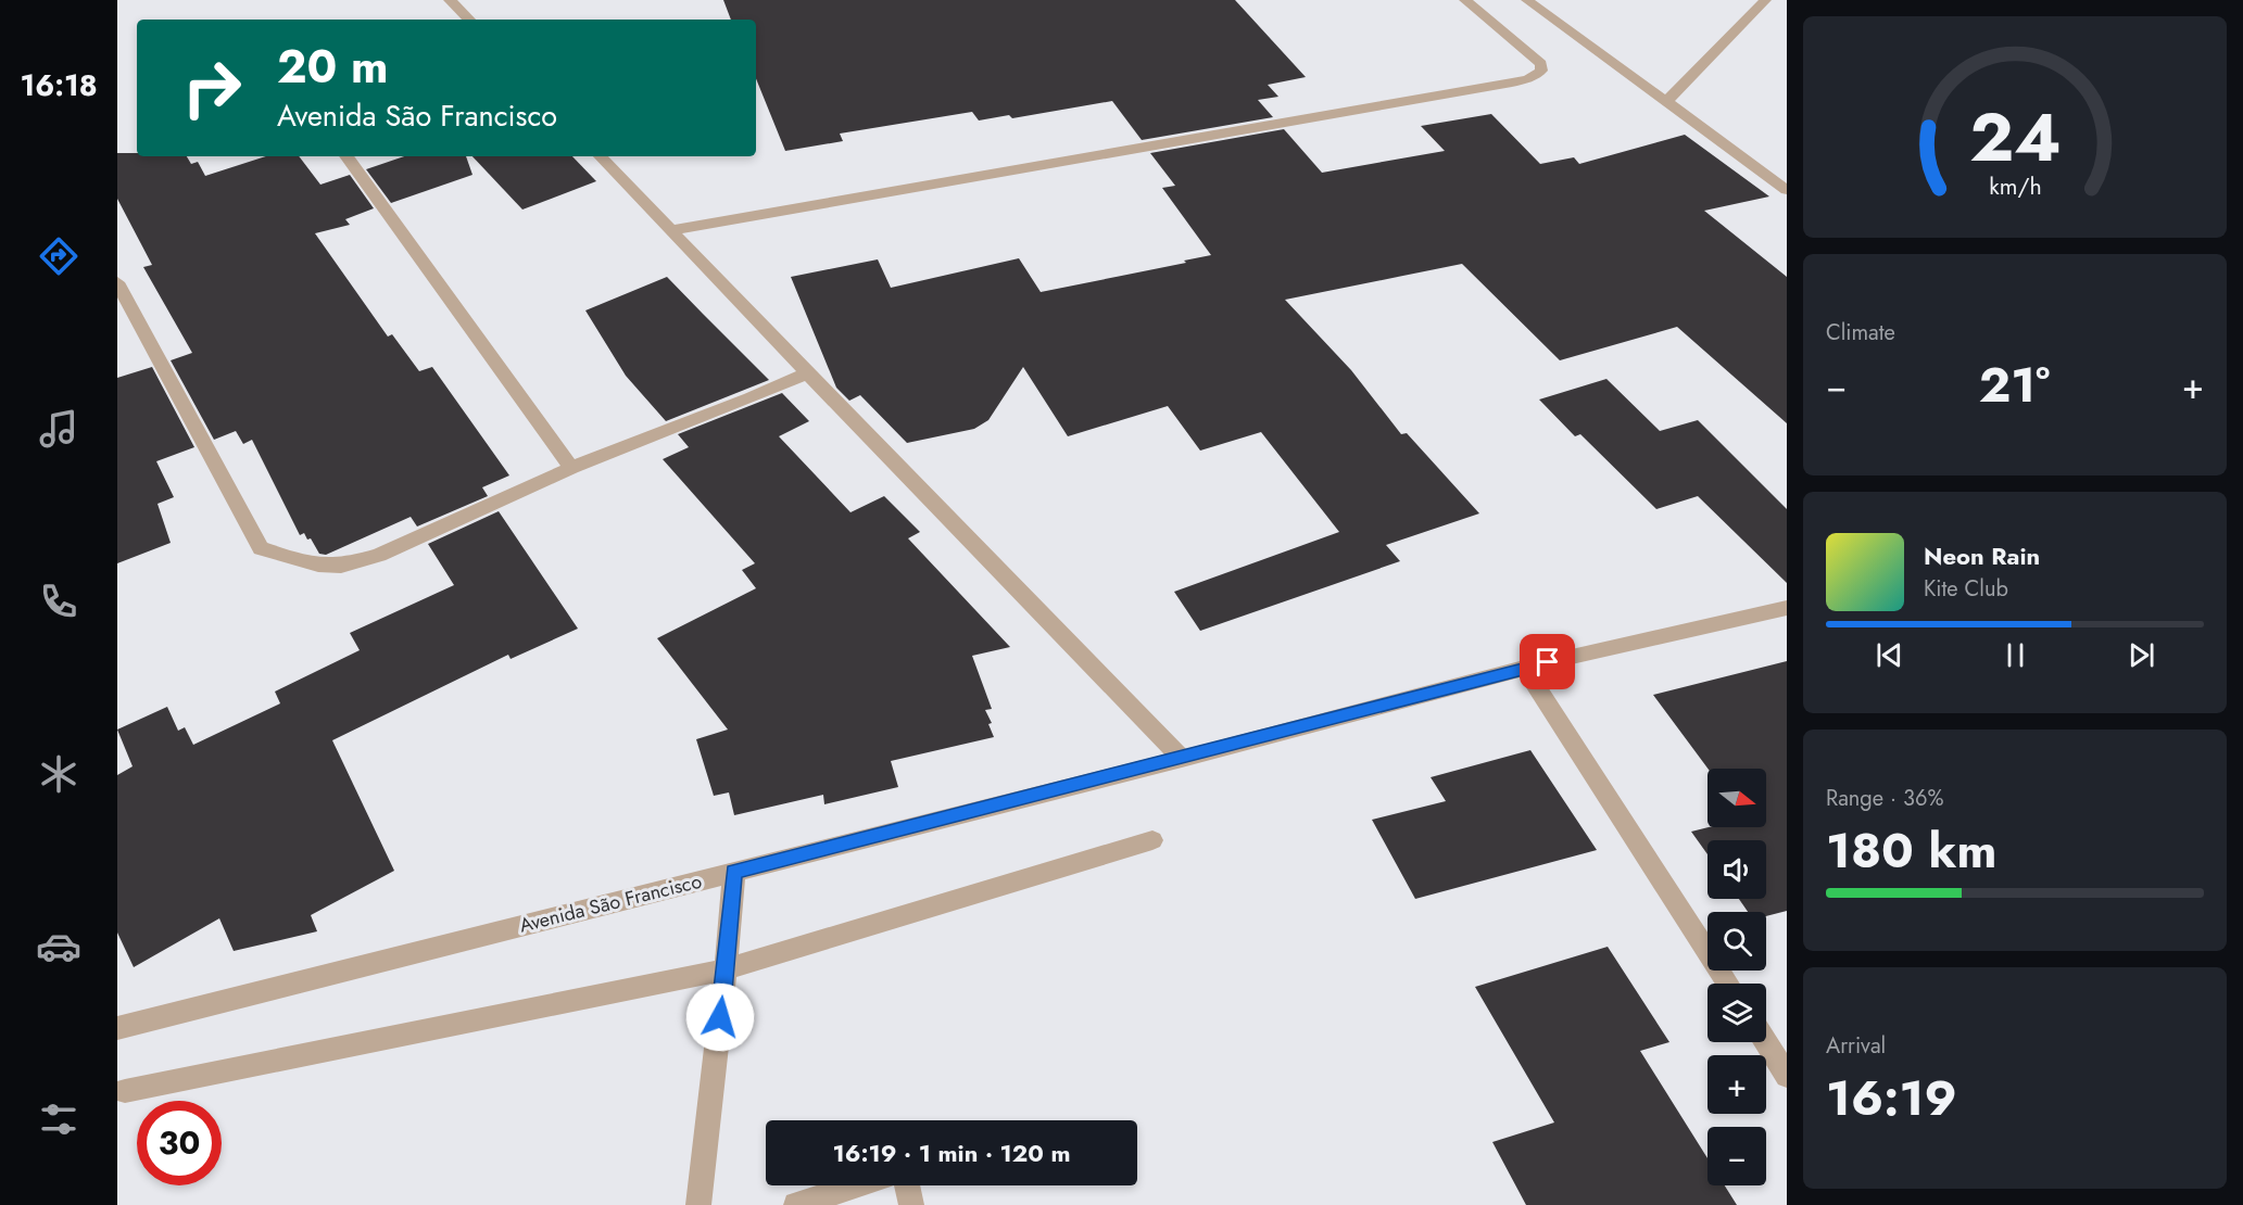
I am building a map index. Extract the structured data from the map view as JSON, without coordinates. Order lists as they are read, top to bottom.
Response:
{
  "streets": {
    "street": ["Avenida São Francisco"]
  },
  "north": "right",
  "page": {
    "tabs": "16:18",
    "turn": ["20 m", "Avenida São Francisco"],
    "tile": [
      "Climate",
      ["Range · 36%", "180 km"],
      ["Arrival", "16:19"]
    ],
    "heat": ["−", "21°", "+"],
    "song": ["Neon Rain", "Kite Club"],
    "map_buttons": ["+", "−"],
    "limit": "30",
    "trip": "16:19 · 1 min · 120 m",
    "gauge": ["24", "km/h"]
  }
}
